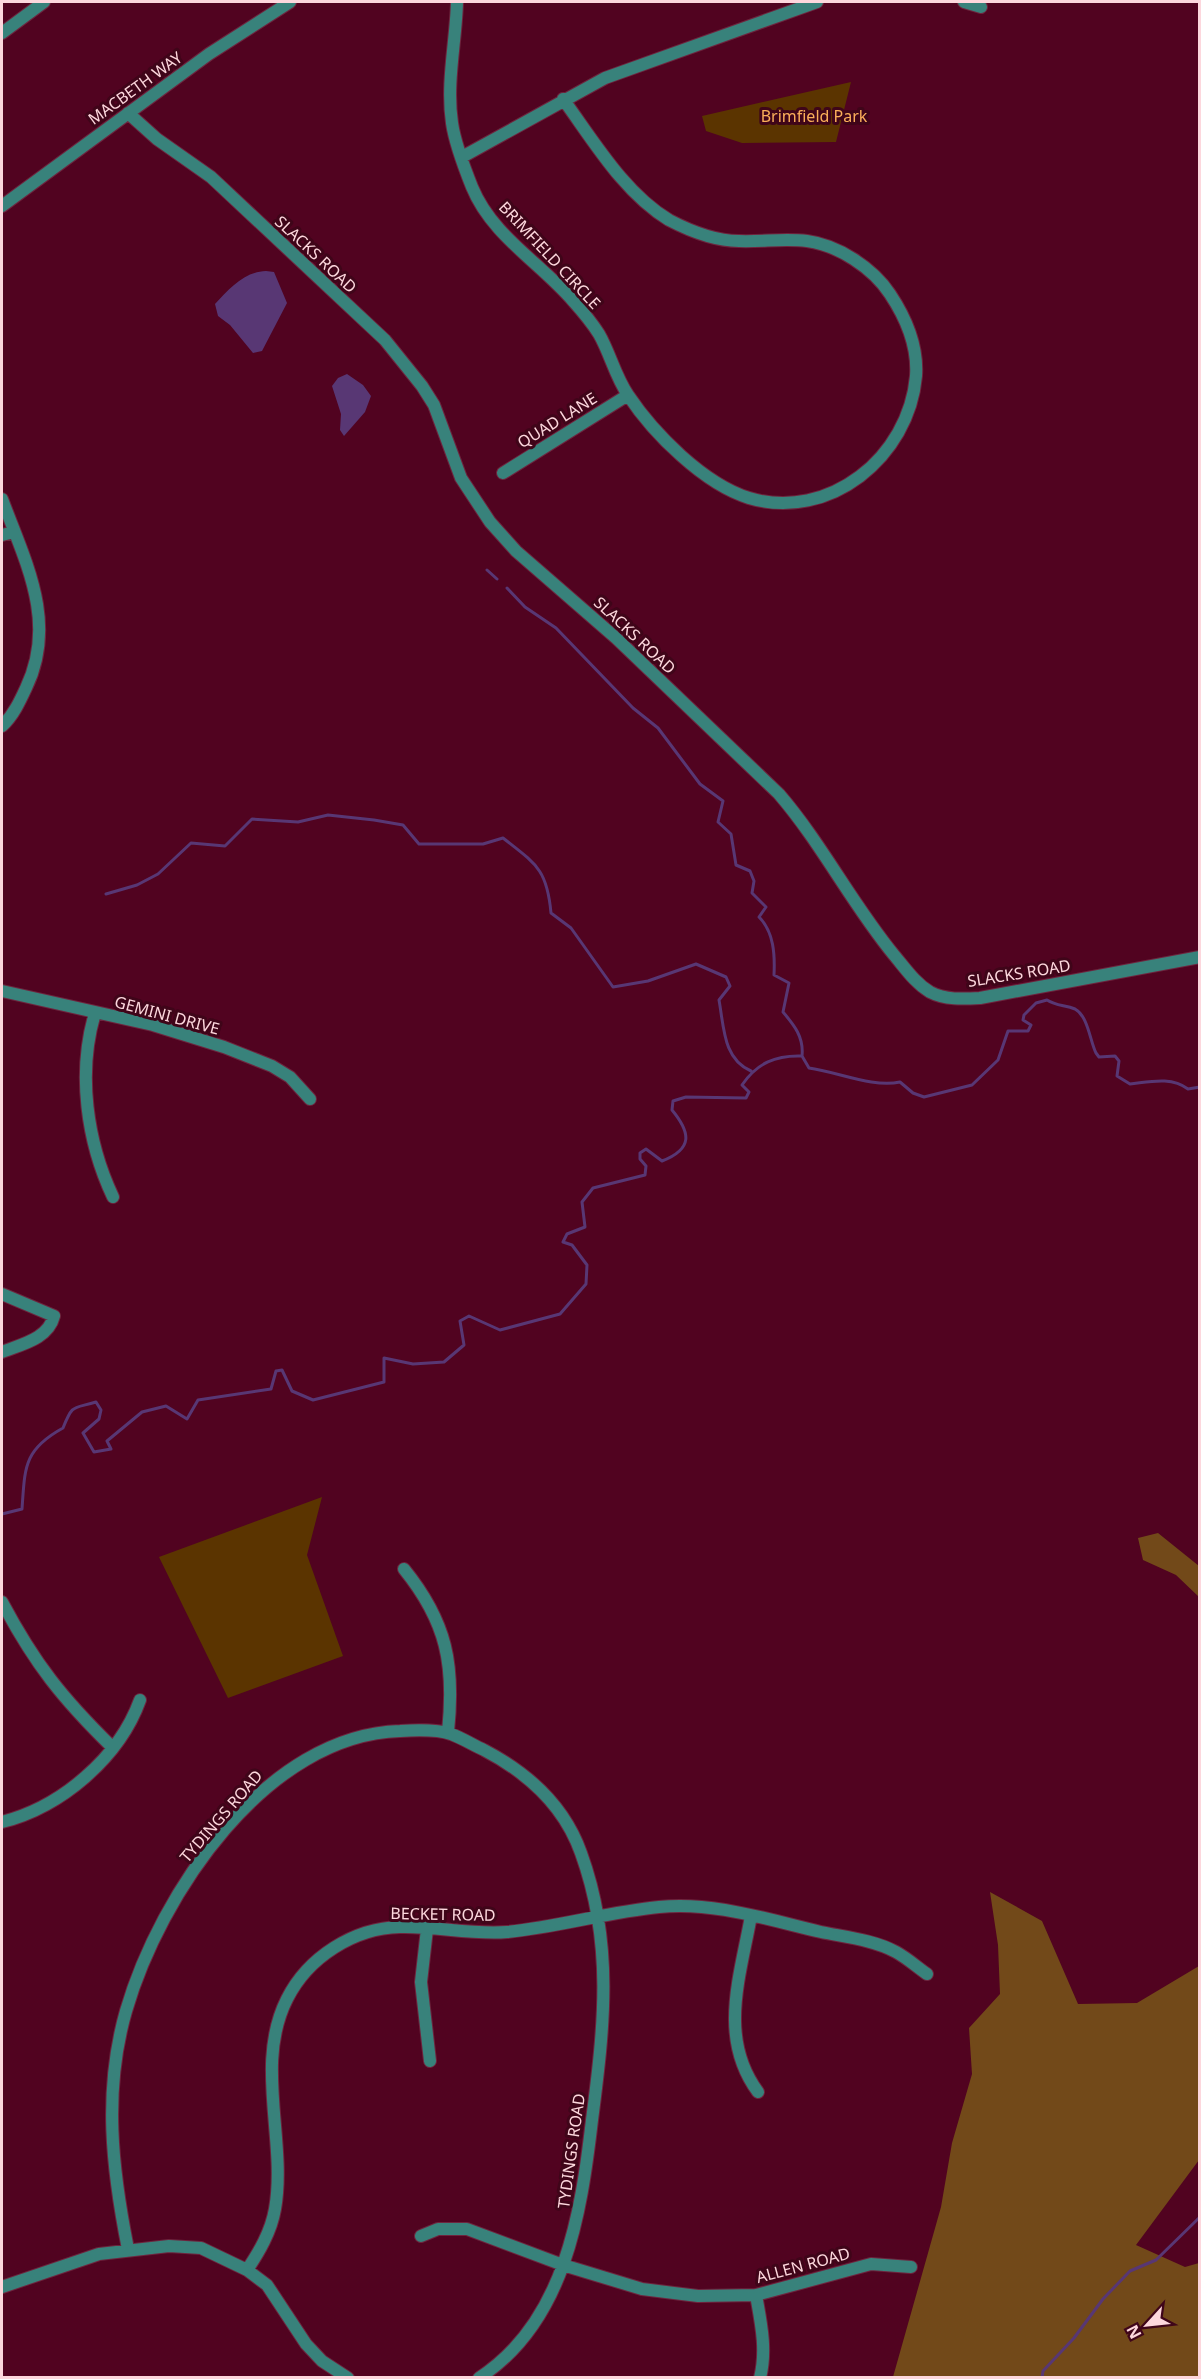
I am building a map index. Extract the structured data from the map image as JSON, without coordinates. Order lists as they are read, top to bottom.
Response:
{
  "streets": {
    "street": [
      "MACBETH WAY",
      "SLACKS ROAD",
      "BRIMFIELD CIRCLE",
      "QUAD LANE",
      "GEMINI DRIVE",
      "TYDINGS ROAD",
      "BECKET ROAD",
      "ALLEN ROAD"
    ]
  },
  "crossings": [
    ["MACBETH WAY", "SLACKS ROAD"],
    ["BRIMFIELD CIRCLE", "QUAD LANE"],
    ["TYDINGS ROAD", "BECKET ROAD"],
    ["TYDINGS ROAD", "ALLEN ROAD"]
  ],
  "parks": ["Brimfield Park"],
  "north": "bottom left"
}
